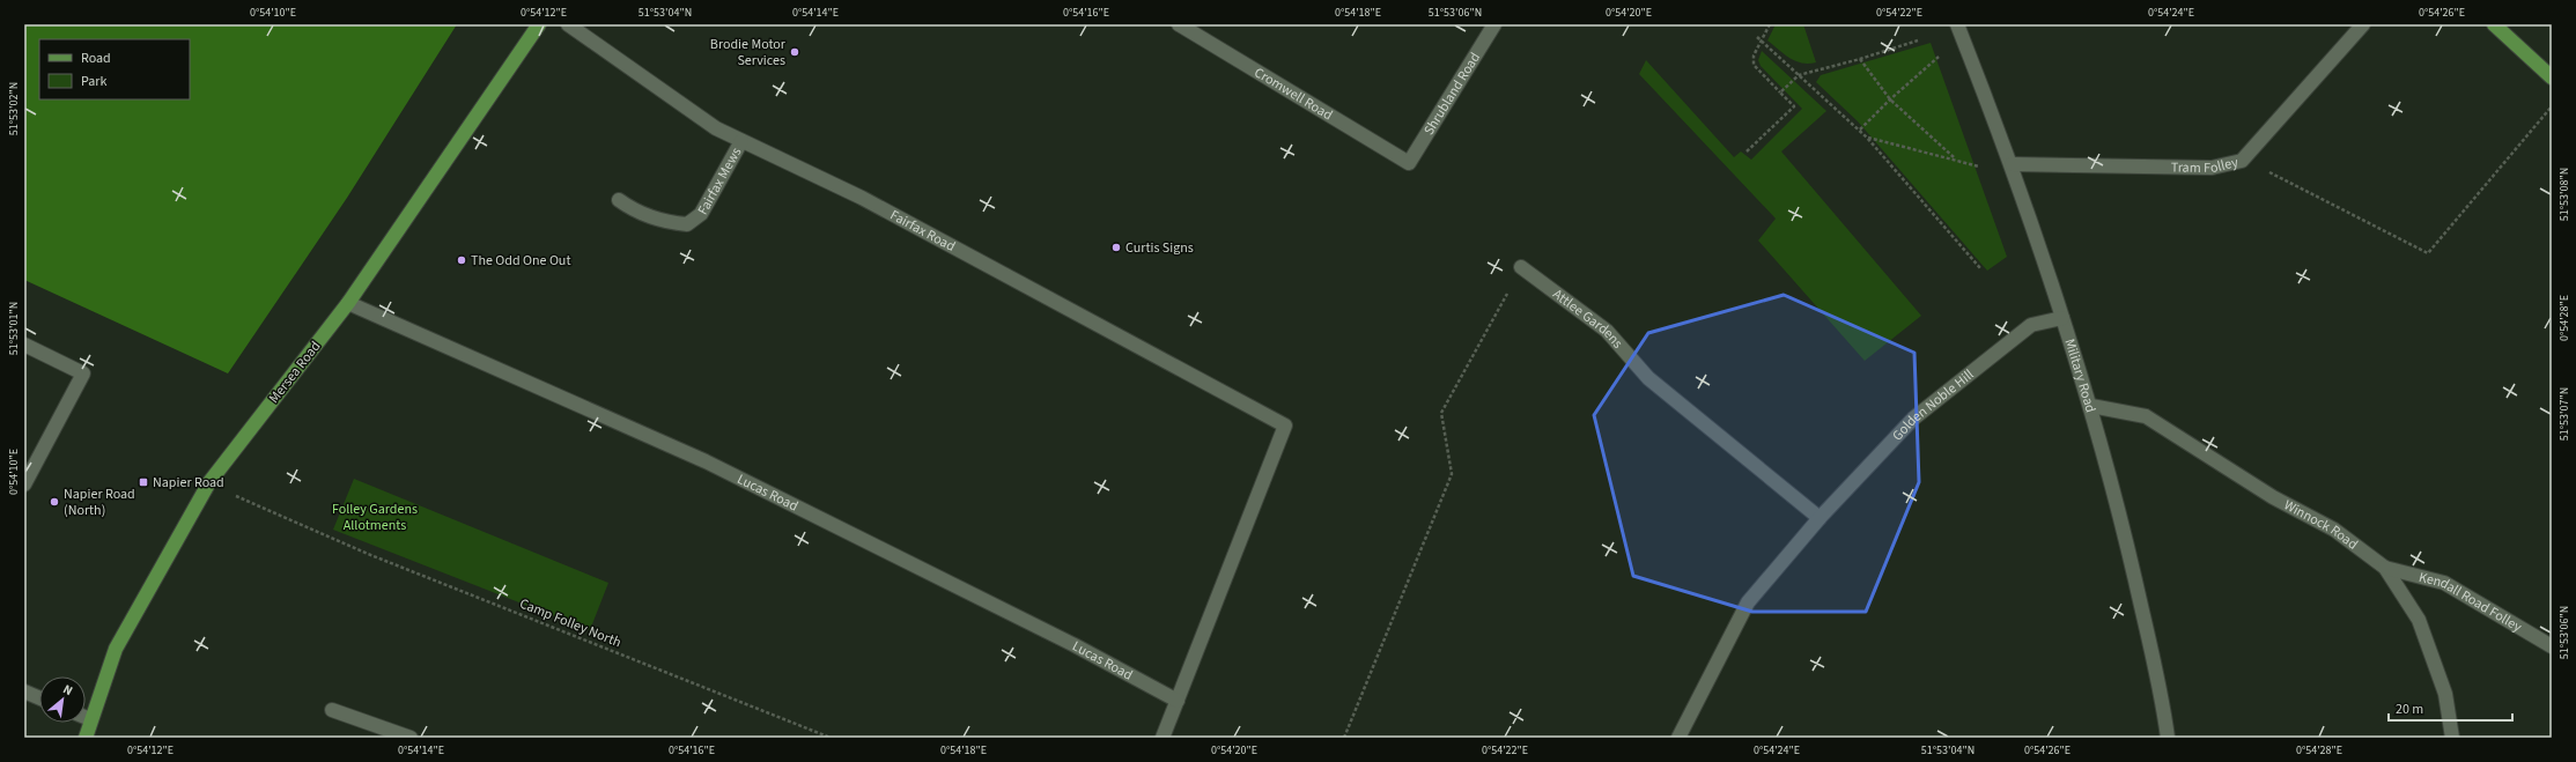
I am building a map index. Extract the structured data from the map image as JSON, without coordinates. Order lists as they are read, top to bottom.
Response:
{
  "streets": {
    "main road": ["Mersea Road"],
    "street": [
      "Cromwell Road",
      "Shrubland Road",
      "Tram Folley",
      "Fairfax Mews",
      "Fairfax Road",
      "Attlee Gardens",
      "Military Road",
      "Golden Noble Hill",
      "Lucas Road",
      "Winnock Road",
      "Kendall Road Folley"
    ],
    "path": ["Camp Folley North"]
  },
  "crossings": [
    ["Cromwell Road", "Shrubland Road"],
    ["Tram Folley", "Military Road"],
    ["Fairfax Mews", "Fairfax Road"],
    ["Fairfax Road", "Lucas Road"],
    ["Attlee Gardens", "Golden Noble Hill"],
    ["Mersea Road", "Lucas Road"],
    ["Military Road", "Golden Noble Hill"],
    ["Military Road", "Winnock Road"],
    ["Winnock Road", "Kendall Road Folley"]
  ],
  "parks": ["Folley Gardens Allotments"],
  "places": {
    "other": [
      "Brodie Motor Services",
      "Curtis Signs",
      "The Odd One Out",
      "Napier Road (North)"
    ],
    "transit": ["Napier Road"]
  },
  "legend": ["Road", "Park"],
  "scale_bar": "20 m",
  "north": "top right",
  "coordinates": [
    "0°54'10\"E",
    "0°54'12\"E",
    "51°53'04\"N",
    "0°54'14\"E",
    "0°54'16\"E",
    "0°54'18\"E",
    "51°53'06\"N",
    "0°54'20\"E",
    "0°54'22\"E",
    "0°54'24\"E",
    "0°54'26\"E",
    "51°53'02\"N",
    "51°53'08\"N",
    "0°54'28\"E",
    "51°53'01\"N",
    "51°53'07\"N"
  ]
}
